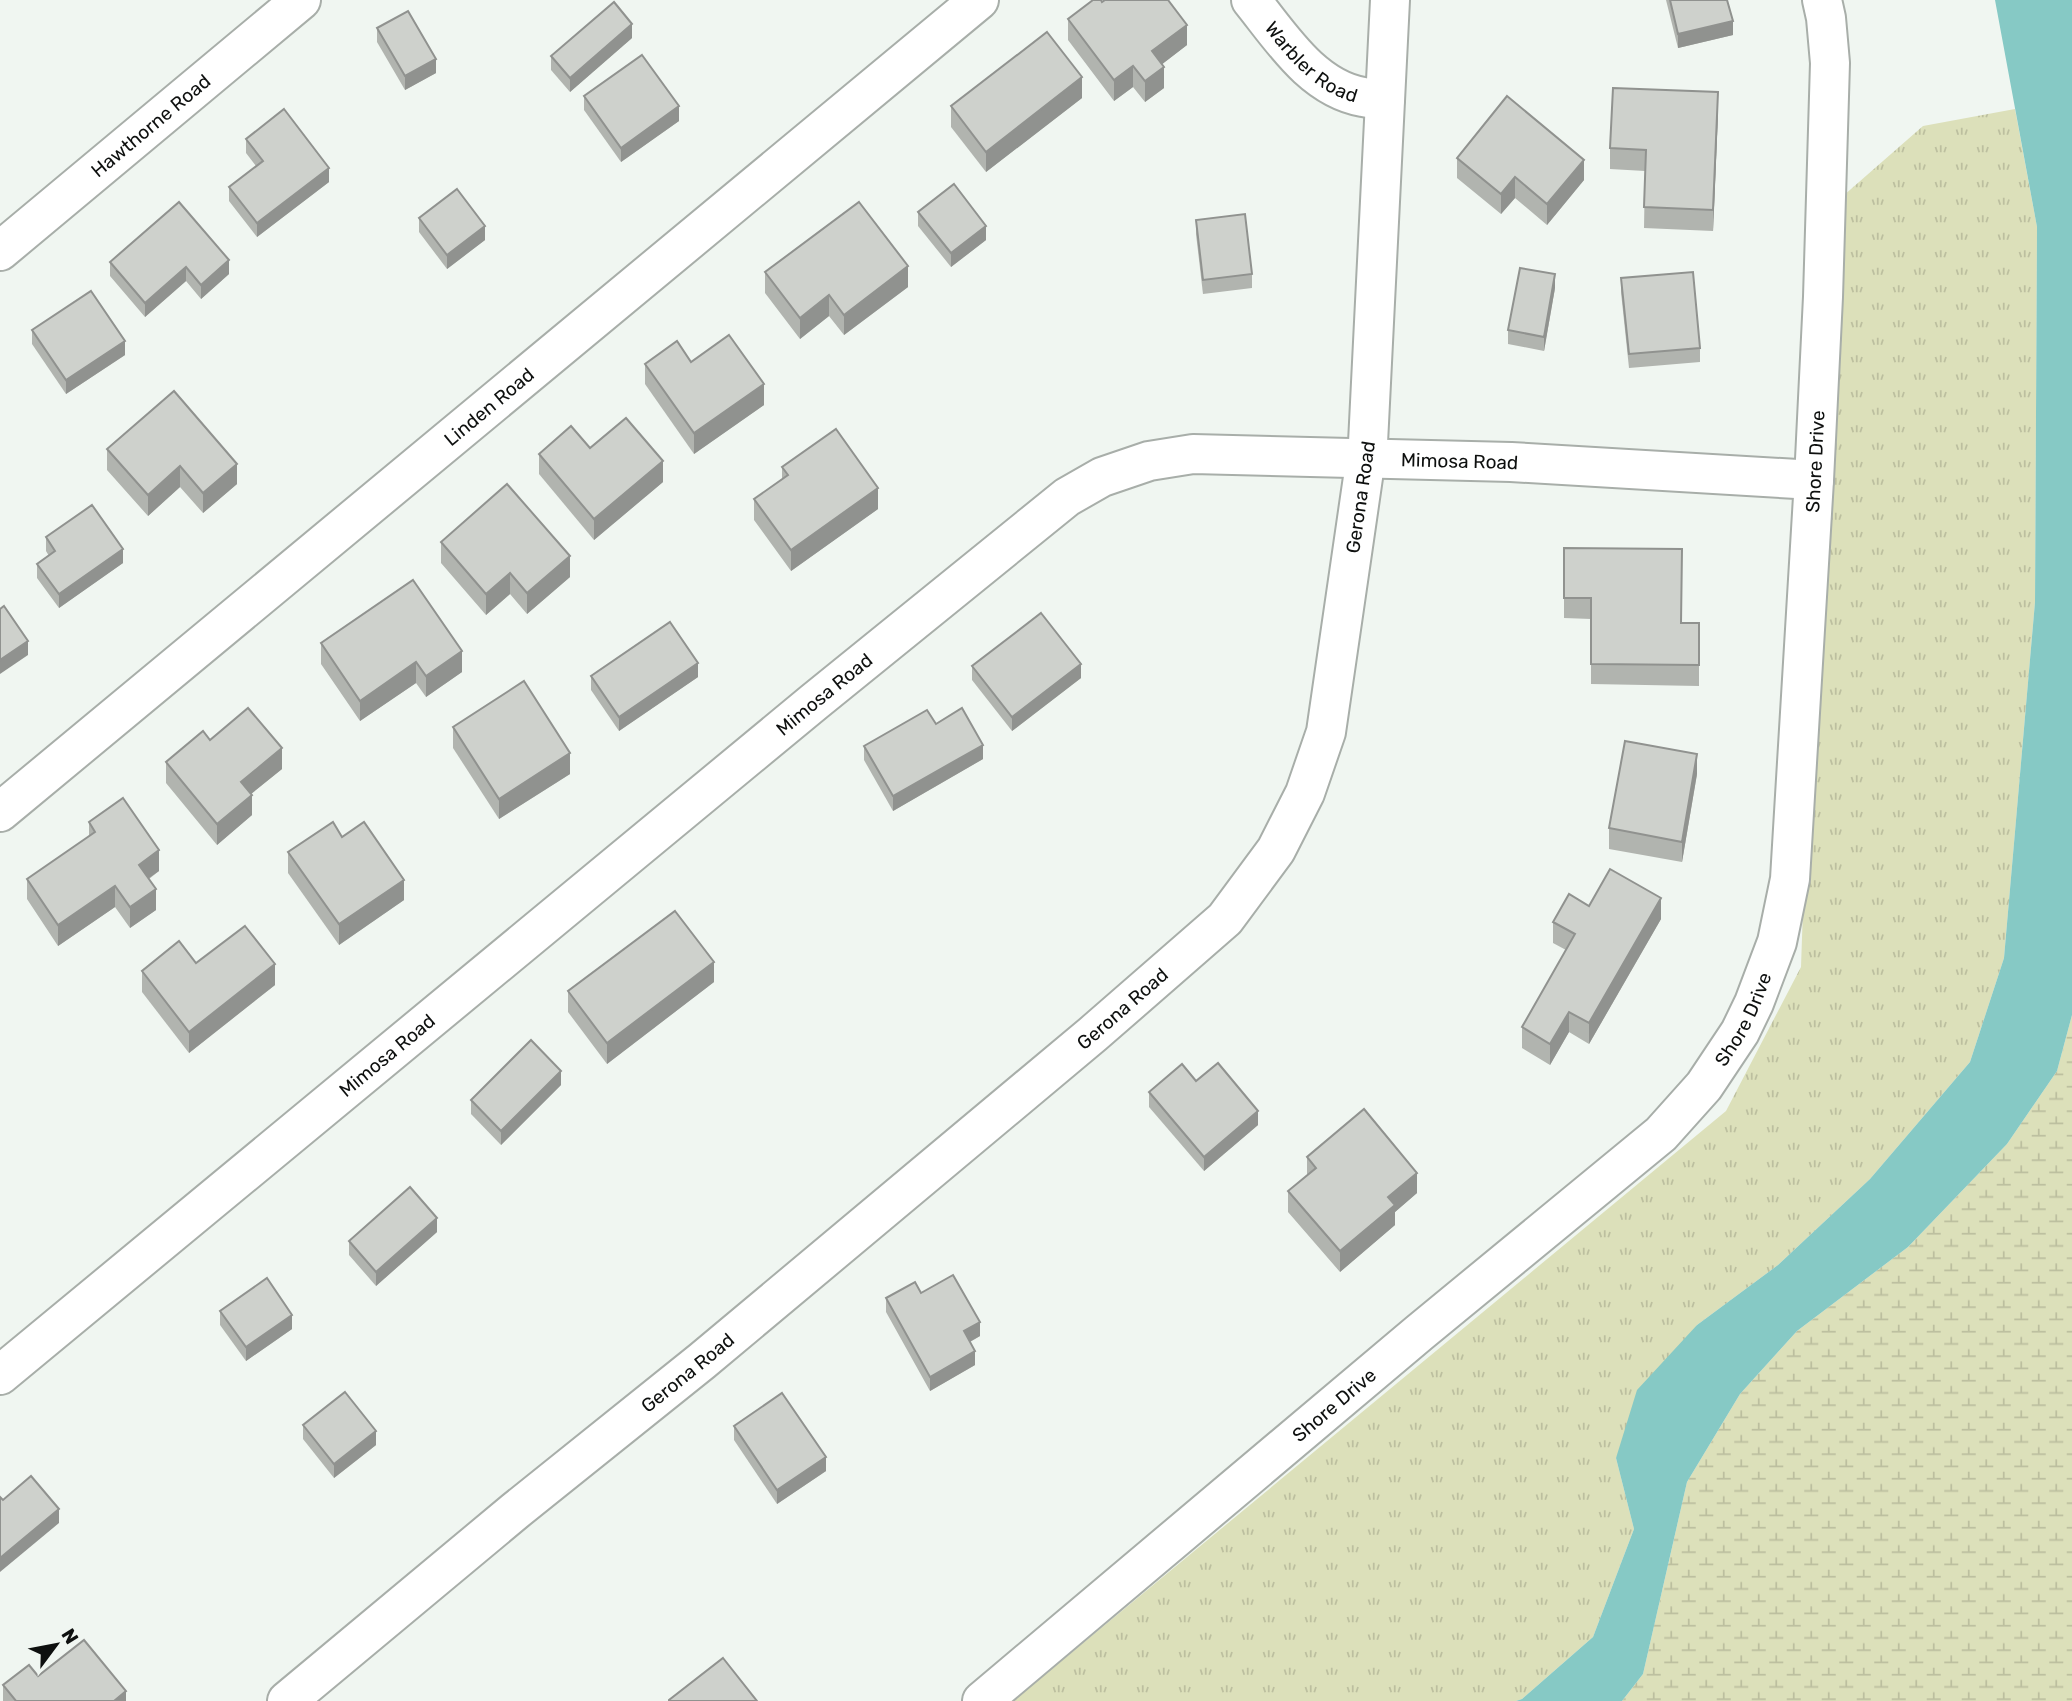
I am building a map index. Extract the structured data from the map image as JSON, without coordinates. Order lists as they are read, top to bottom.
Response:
{
  "streets": {
    "street": [
      "Warbler Road",
      "Hawthorne Road",
      "Linden Road",
      "Shore Drive",
      "Mimosa Road",
      "Gerona Road"
    ]
  },
  "crossings": [
    ["Warbler Road", "Gerona Road"],
    ["Shore Drive", "Mimosa Road"],
    ["Mimosa Road", "Gerona Road"]
  ],
  "north": "top right"
}
